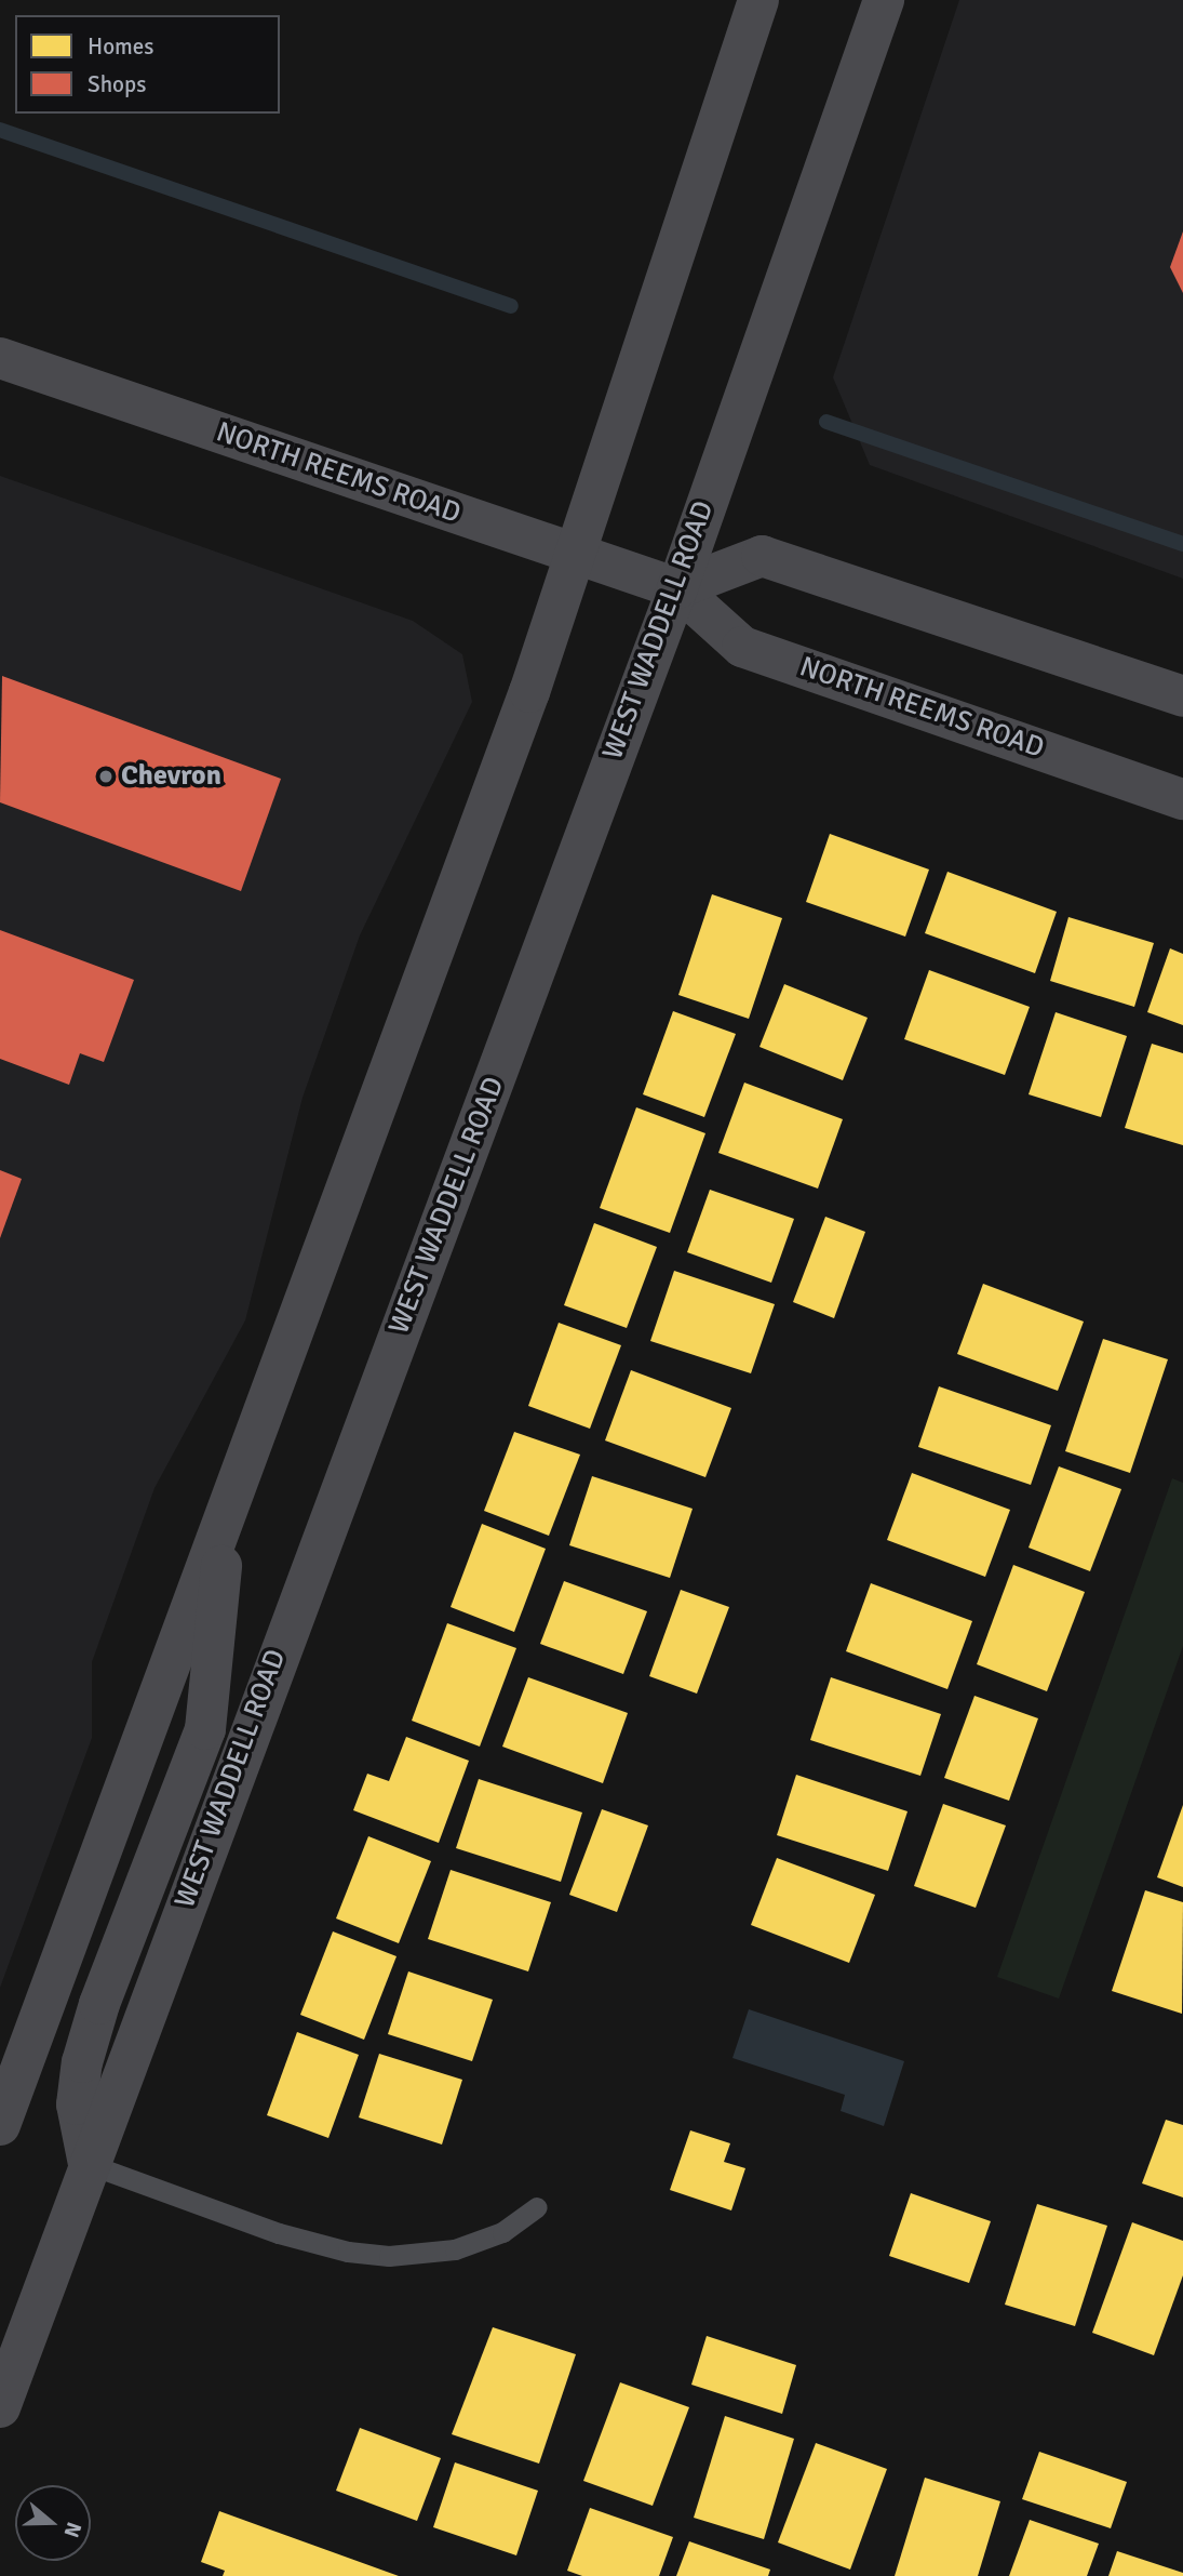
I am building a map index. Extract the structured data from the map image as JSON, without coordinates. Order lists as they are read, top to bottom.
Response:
{
  "streets": {
    "main road": ["NORTH REEMS ROAD", "WEST WADDELL ROAD"]
  },
  "crossings": [
    ["NORTH REEMS ROAD", "WEST WADDELL ROAD"]
  ],
  "places": ["Chevron"],
  "legend": ["Homes", "Shops"],
  "north": "right"
}
